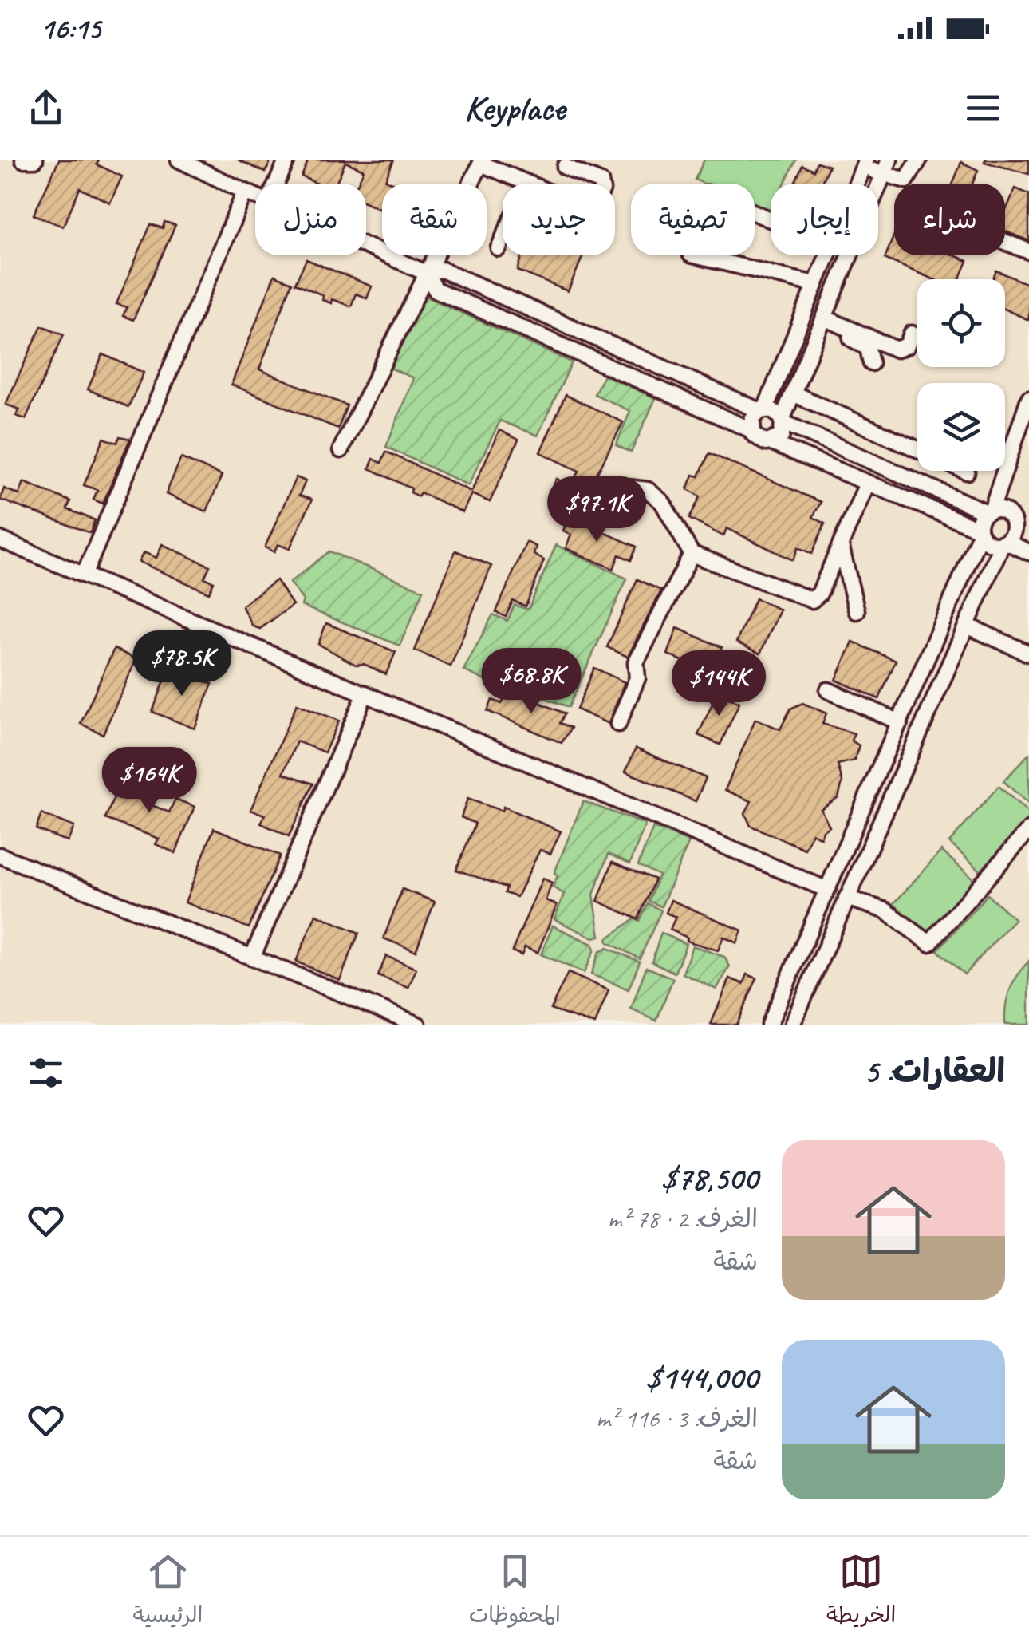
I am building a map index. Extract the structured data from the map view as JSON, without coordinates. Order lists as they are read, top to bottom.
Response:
{
  "page": {
    "status": "16:15",
    "header": "Keyplace",
    "chip": [
      "شراء",
      "إيجار",
      "تصفية",
      "جديد",
      "شقة",
      "منزل"
    ],
    "price": [
      "$97.1K",
      "$78.5K",
      "$68.8K",
      "$144K",
      "$164K"
    ],
    "heading": "العقارات: 5",
    "list": [
      {
        "name": "$78,500",
        "note": "الغرف: 2 · 78 m² · شقة"
      },
      {
        "name": "$144,000",
        "note": "الغرف: 3 · 116 m² · شقة"
      }
    ],
    "tabs": ["الخريطة", "المحفوظات", "الرئيسية"]
  }
}
